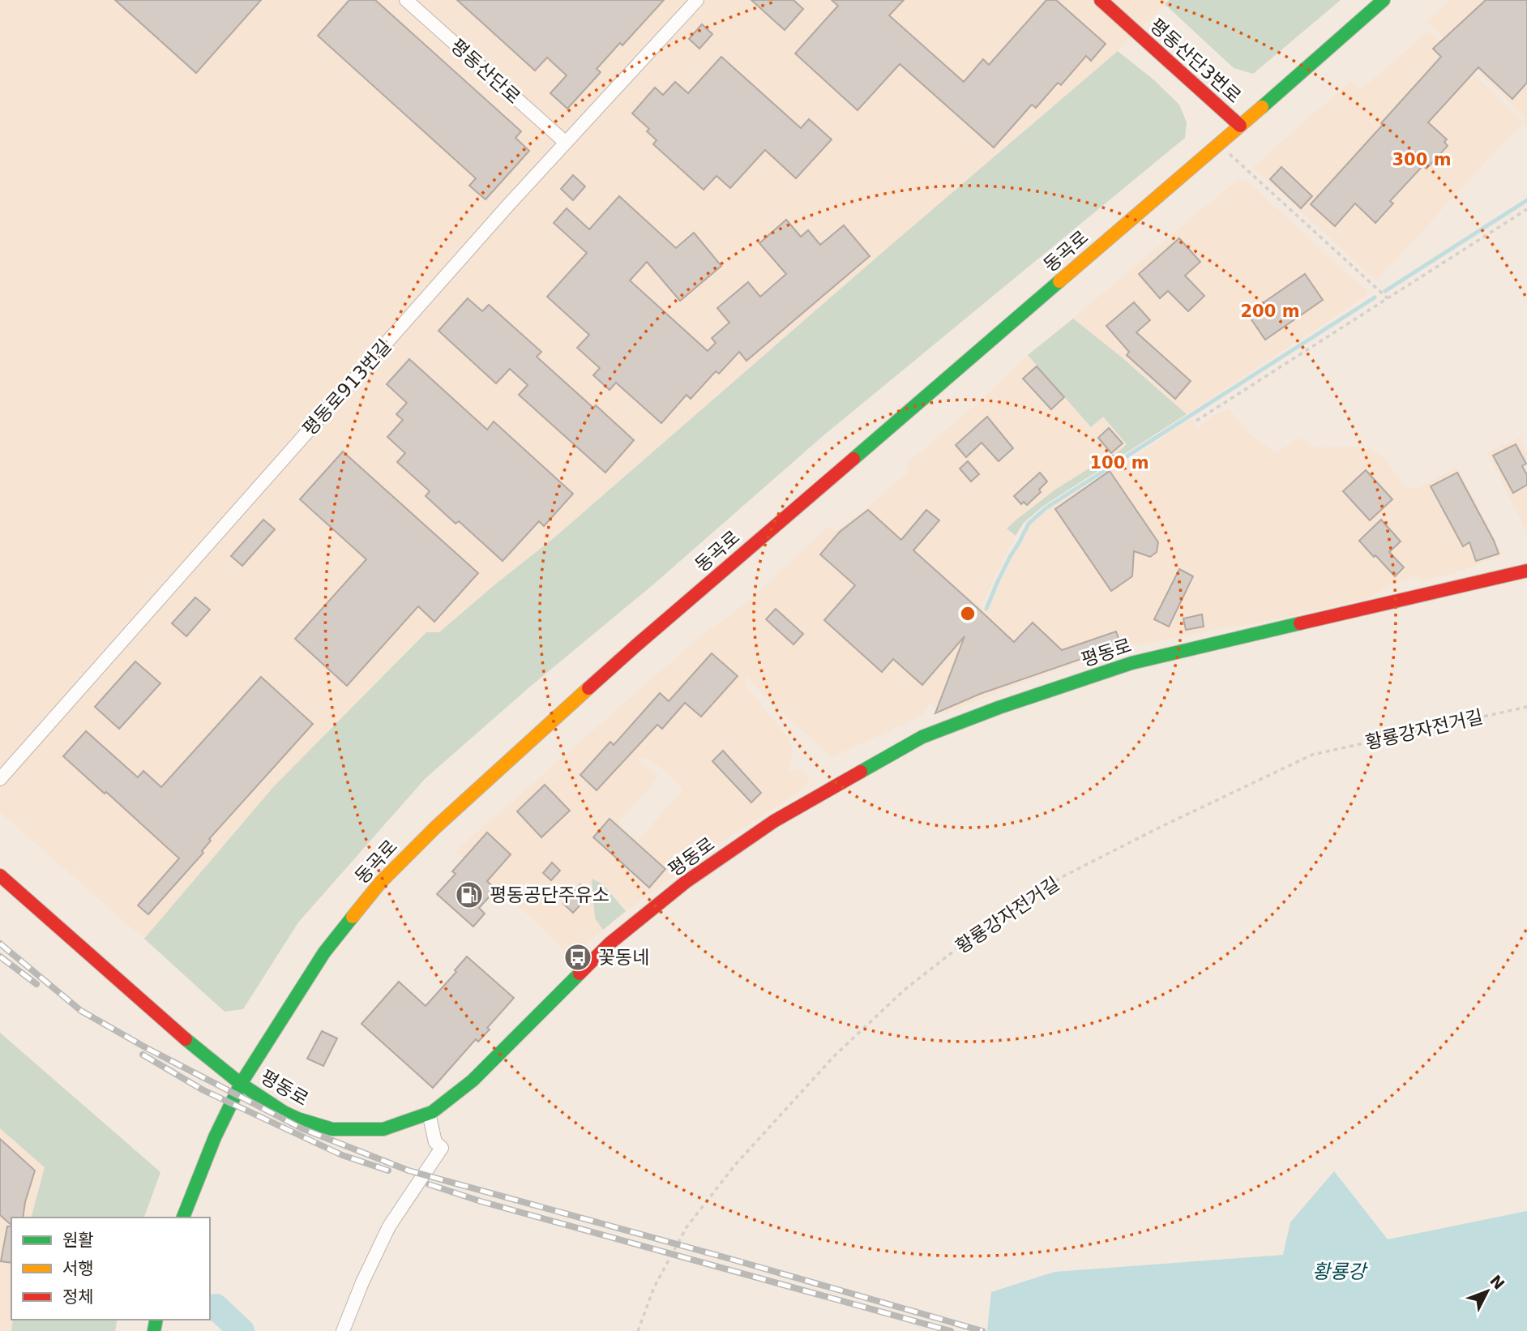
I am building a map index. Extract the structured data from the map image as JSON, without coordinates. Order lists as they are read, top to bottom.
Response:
{
  "streets": {
    "main road": ["평동산단3번로", "동곡로", "평동로"],
    "street": ["평동산단로", "평동로913번길"],
    "path": ["황룡강자전거길"]
  },
  "crossings": [
    ["평동산단3번로", "동곡로"],
    ["평동산단로", "평동로913번길"],
    ["동곡로", "평동로"]
  ],
  "water": ["황룡강"],
  "places": {
    "fuel station": ["평동공단주유소"],
    "bus stop": ["꽃동네"]
  },
  "legend": ["원활", "서행", "정체"],
  "north": "top right",
  "rings": ["300 m", "200 m", "100 m"]
}
